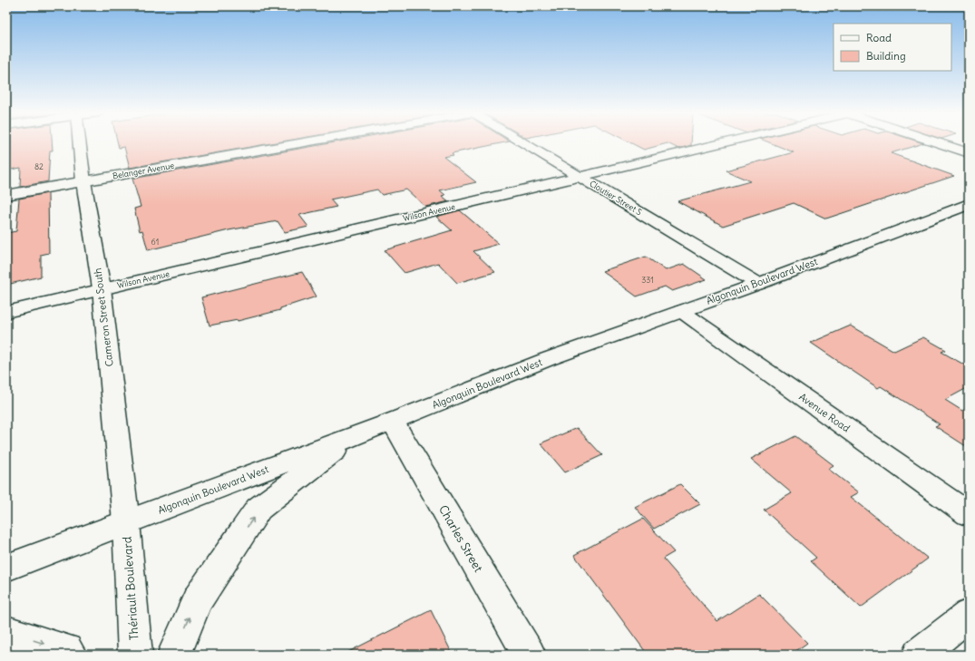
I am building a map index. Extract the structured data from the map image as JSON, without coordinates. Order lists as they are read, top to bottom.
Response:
{
  "streets": {
    "street": [
      "Belanger Avenue",
      "Cloutier Street S",
      "Wilson Avenue",
      "Algonquin Boulevard West",
      "Cameron Street South",
      "Avenue Road",
      "Charles Street",
      "Thériault Boulevard"
    ]
  },
  "crossings": [
    ["Belanger Avenue", "Cameron Street South"],
    ["Cloutier Street S", "Wilson Avenue"],
    ["Cloutier Street S", "Algonquin Boulevard West"],
    ["Wilson Avenue", "Cameron Street South"],
    ["Algonquin Boulevard West", "Cameron Street South"],
    ["Algonquin Boulevard West", "Avenue Road"],
    ["Algonquin Boulevard West", "Charles Street"],
    ["Algonquin Boulevard West", "Thériault Boulevard"],
    ["Cameron Street South", "Thériault Boulevard"]
  ],
  "house_numbers": ["82", "61", "331"],
  "legend": ["Road", "Building"]
}
